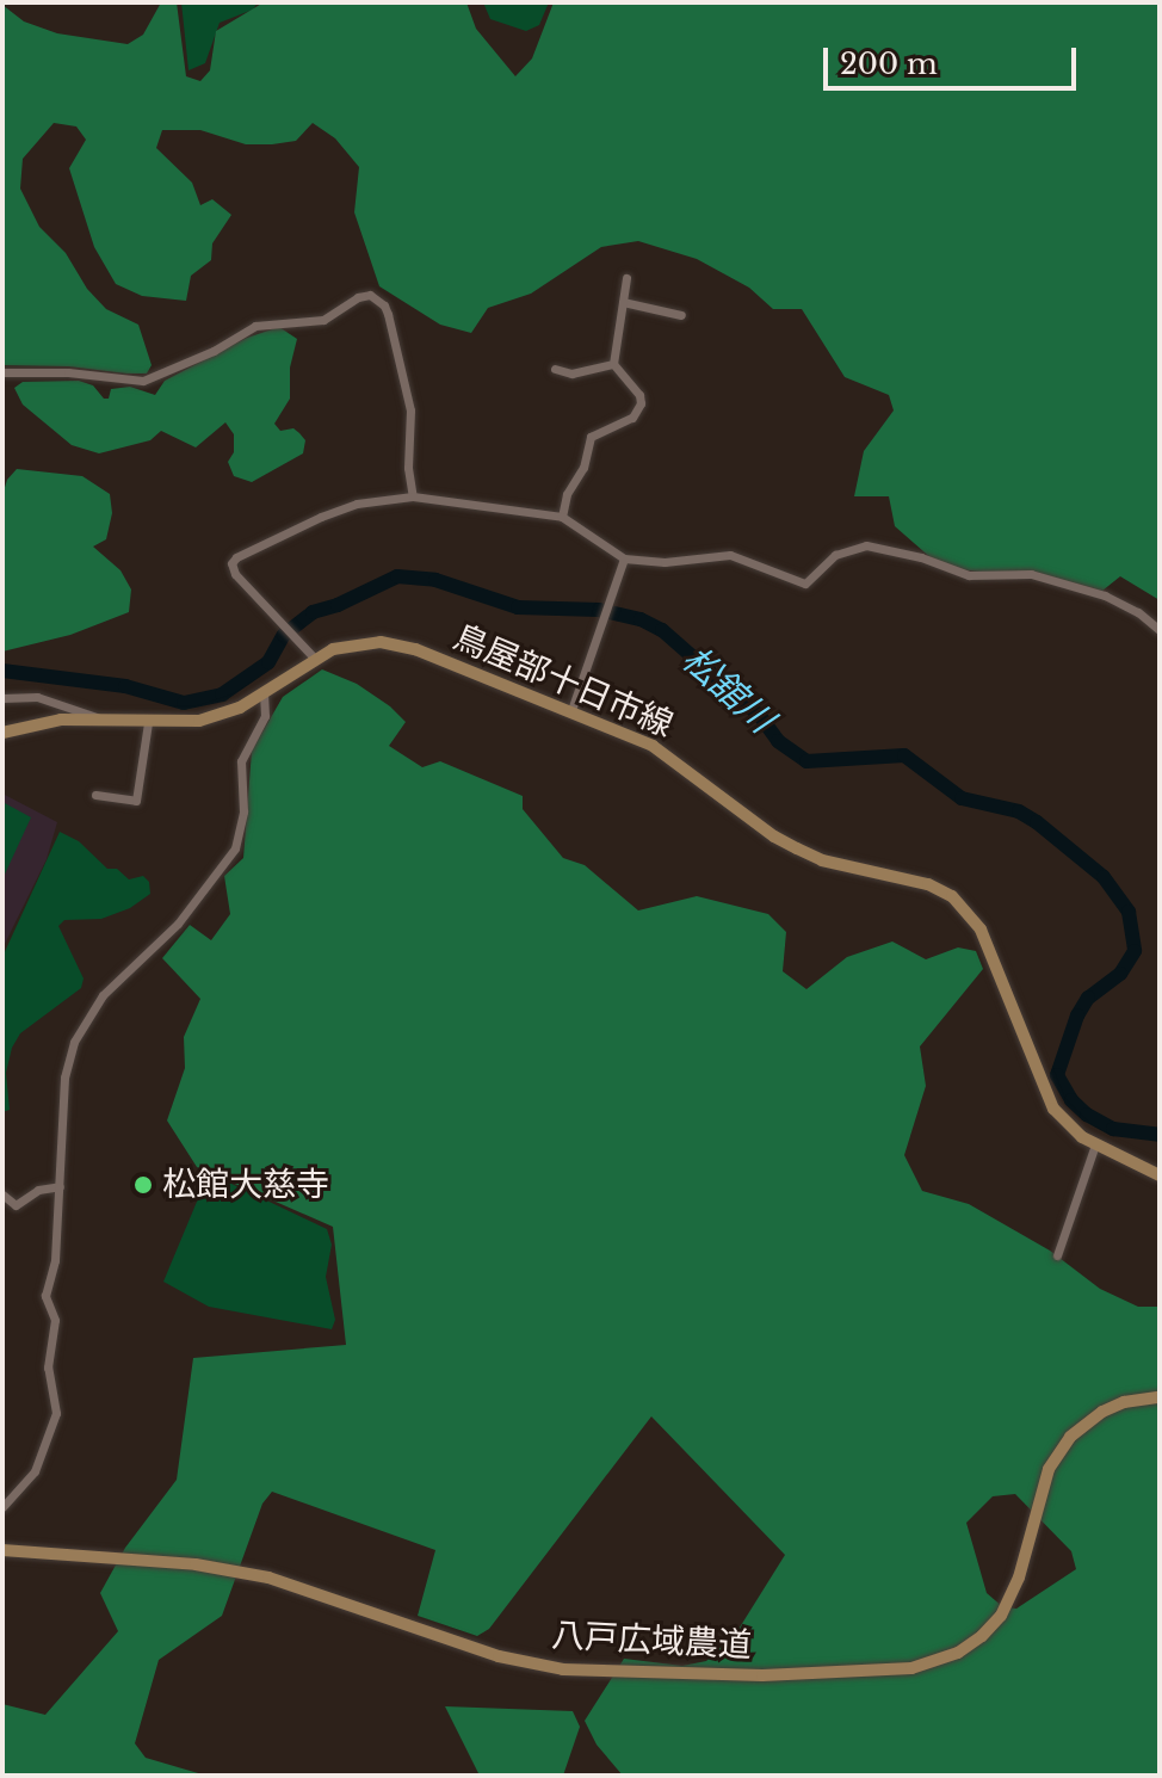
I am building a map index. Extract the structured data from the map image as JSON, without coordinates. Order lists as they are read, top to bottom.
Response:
{
  "streets": {
    "main road": ["鳥屋部十日市線", "八戸広域農道"]
  },
  "water": ["松舘川"],
  "places": ["松館大慈寺"],
  "scale_bar": "200 m"
}
